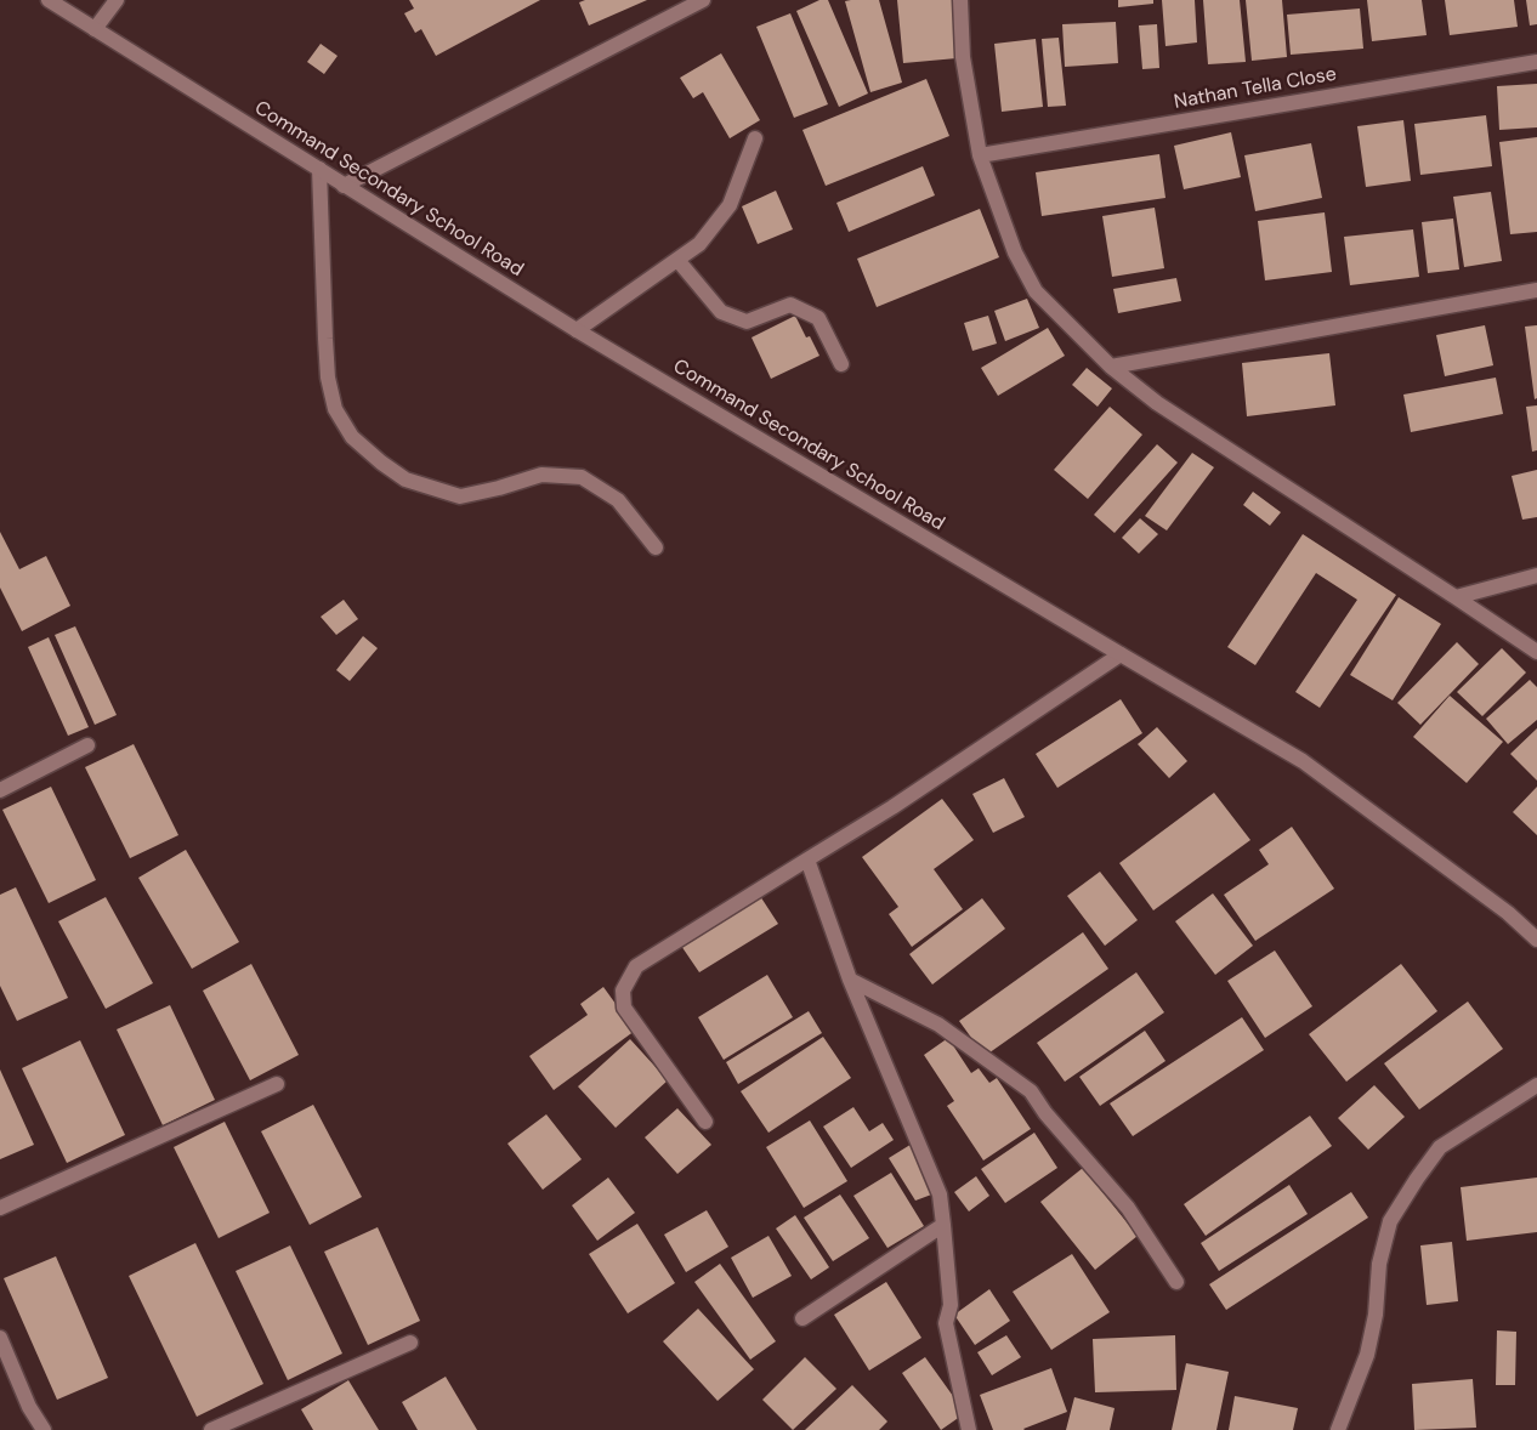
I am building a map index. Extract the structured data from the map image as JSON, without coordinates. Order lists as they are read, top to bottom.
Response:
{
  "streets": {
    "street": ["Nathan Tella Close", "Command Secondary School Road"]
  }
}
